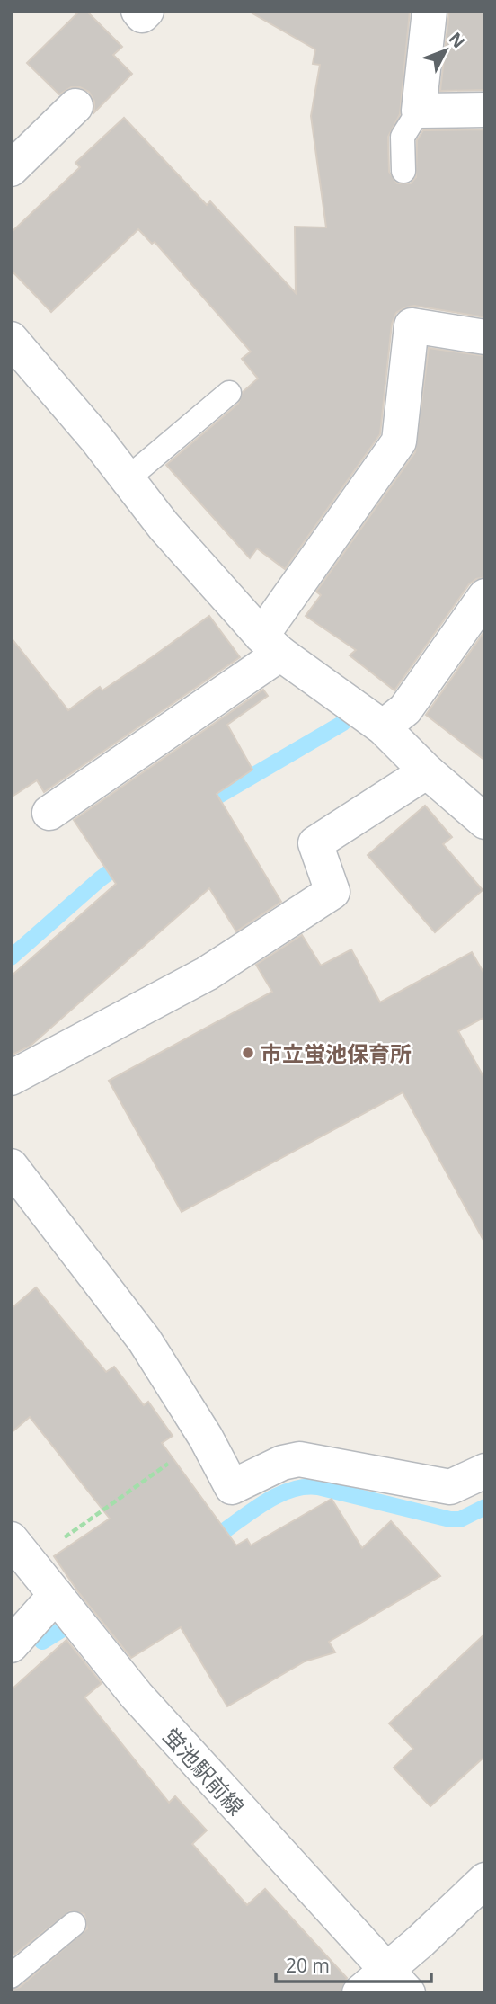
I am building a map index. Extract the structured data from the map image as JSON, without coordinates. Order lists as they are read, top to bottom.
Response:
{
  "streets": {
    "street": ["蛍池駅前線"]
  },
  "places": ["市立蛍池保育所"],
  "scale_bar": "20 m",
  "north": "top right"
}
